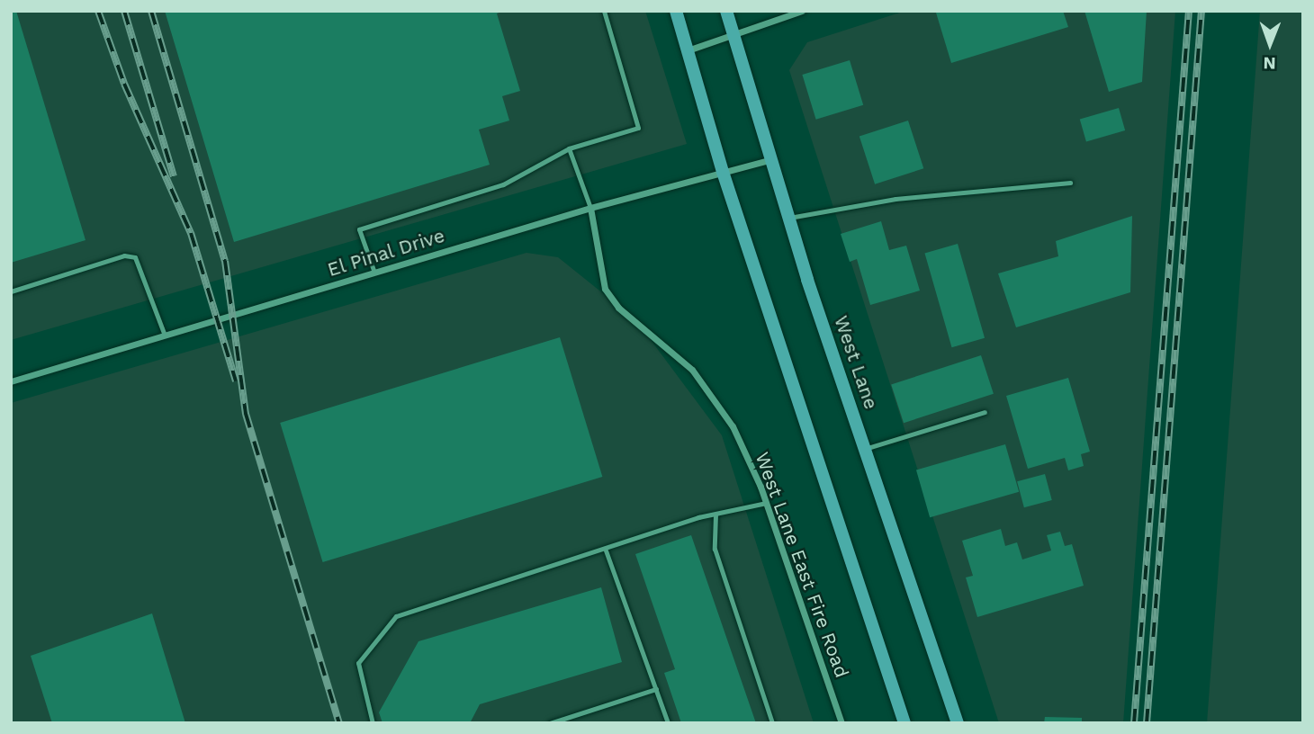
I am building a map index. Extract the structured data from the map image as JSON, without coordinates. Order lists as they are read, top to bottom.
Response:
{
  "streets": {
    "main road": ["West Lane"],
    "street": ["El Pinal Drive", "West Lane East Fire Road"]
  },
  "crossings": [
    ["El Pinal Drive", "West Lane"],
    ["El Pinal Drive", "West Lane East Fire Road"]
  ],
  "north": "bottom"
}
